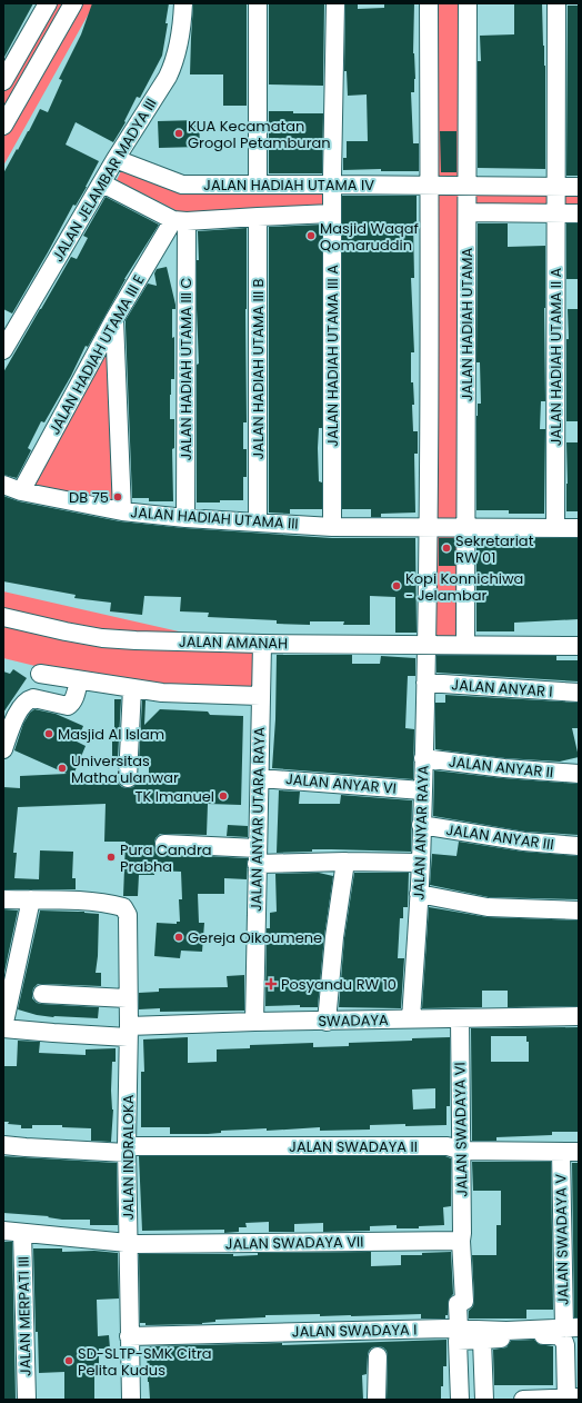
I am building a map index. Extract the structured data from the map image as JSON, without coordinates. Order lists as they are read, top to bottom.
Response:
{
  "streets": {
    "street": [
      "JALAN JELAMBAR MADYA III",
      "JALAN HADIAH UTAMA IV",
      "JALAN HADIAH UTAMA",
      "JALAN HADIAH UTAMA III E",
      "JALAN HADIAH UTAMA III A",
      "JALAN HADIAH UTAMA II A",
      "JALAN HADIAH UTAMA III C",
      "JALAN HADIAH UTAMA III B",
      "JALAN HADIAH UTAMA III",
      "JALAN AMANAH",
      "JALAN ANYAR I",
      "JALAN ANYAR II",
      "JALAN ANYAR VI",
      "JALAN ANYAR UTARA RAYA",
      "JALAN ANYAR RAYA",
      "JALAN ANYAR III",
      "SWADAYA",
      "JALAN SWADAYA VI",
      "JALAN SWADAYA II",
      "JALAN INDRALOKA",
      "JALAN SWADAYA V",
      "JALAN SWADAYA VII",
      "JALAN MERPATI III",
      "JALAN SWADAYA I"
    ]
  },
  "crossings": [
    ["JALAN JELAMBAR MADYA III", "JALAN HADIAH UTAMA IV"],
    ["JALAN HADIAH UTAMA IV", "JALAN HADIAH UTAMA"],
    ["JALAN HADIAH UTAMA IV", "JALAN HADIAH UTAMA III A"],
    ["JALAN HADIAH UTAMA IV", "JALAN HADIAH UTAMA II A"],
    ["JALAN HADIAH UTAMA", "JALAN HADIAH UTAMA III"],
    ["JALAN HADIAH UTAMA", "JALAN AMANAH"],
    ["JALAN HADIAH UTAMA III E", "JALAN HADIAH UTAMA III C"],
    ["JALAN HADIAH UTAMA III E", "JALAN HADIAH UTAMA III"],
    ["JALAN HADIAH UTAMA III A", "JALAN HADIAH UTAMA III"],
    ["JALAN HADIAH UTAMA II A", "JALAN HADIAH UTAMA III"],
    ["JALAN HADIAH UTAMA III C", "JALAN HADIAH UTAMA III"],
    ["JALAN HADIAH UTAMA III B", "JALAN HADIAH UTAMA III"],
    ["JALAN AMANAH", "JALAN ANYAR UTARA RAYA"],
    ["JALAN AMANAH", "JALAN ANYAR RAYA"],
    ["JALAN ANYAR I", "JALAN ANYAR RAYA"],
    ["JALAN ANYAR II", "JALAN ANYAR RAYA"],
    ["JALAN ANYAR VI", "JALAN ANYAR UTARA RAYA"],
    ["JALAN ANYAR VI", "JALAN ANYAR RAYA"],
    ["JALAN ANYAR UTARA RAYA", "SWADAYA"],
    ["JALAN ANYAR RAYA", "JALAN ANYAR III"],
    ["JALAN ANYAR RAYA", "SWADAYA"],
    ["SWADAYA", "JALAN SWADAYA VI"],
    ["SWADAYA", "JALAN INDRALOKA"],
    ["JALAN SWADAYA VI", "JALAN SWADAYA II"],
    ["JALAN SWADAYA VI", "JALAN SWADAYA VII"],
    ["JALAN SWADAYA VI", "JALAN SWADAYA I"],
    ["JALAN SWADAYA II", "JALAN INDRALOKA"],
    ["JALAN SWADAYA II", "JALAN SWADAYA V"],
    ["JALAN INDRALOKA", "JALAN SWADAYA VII"],
    ["JALAN INDRALOKA", "JALAN SWADAYA I"],
    ["JALAN SWADAYA V", "JALAN SWADAYA I"],
    ["JALAN SWADAYA VII", "JALAN MERPATI III"]
  ],
  "places": {
    "other": [
      "KUA Kecamatan Grogol Petamburan",
      "Masjid Waqaf Qomaruddin",
      "DB 75",
      "Sekretariat RW 01",
      "Kopi Konnichiwa - Jelambar",
      "Masjid Al Islam",
      "Universitas Matha'ulanwar",
      "TK Imanuel",
      "Pura Candra Prabha",
      "Gereja Oikoumene",
      "SD-SLTP-SMK Citra Pelita Kudus"
    ],
    "health": ["Posyandu RW 10"]
  }
}
